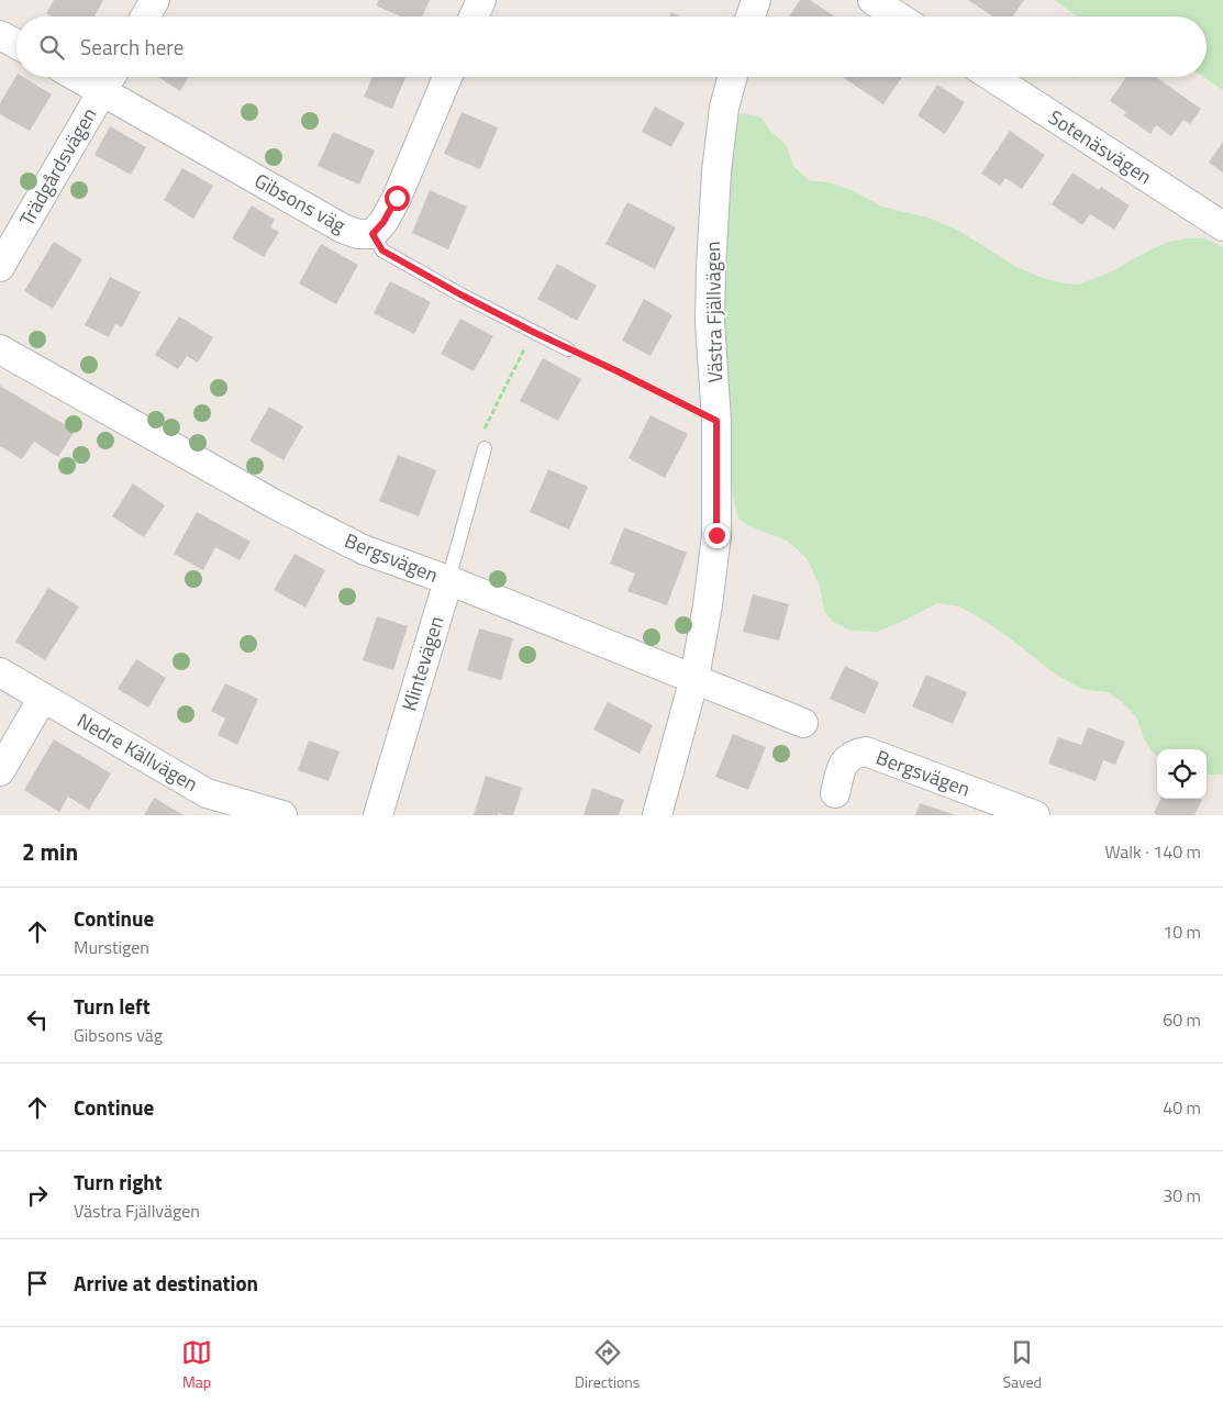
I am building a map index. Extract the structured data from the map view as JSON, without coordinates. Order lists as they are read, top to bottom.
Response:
{
  "streets": {
    "street": [
      "Sotenäsvägen",
      "Trädgårdsvägen",
      "Gibsons väg",
      "Västra Fjällvägen",
      "Bergsvägen",
      "Klintevägen",
      "Nedre Källvägen"
    ]
  },
  "crossings": [
    ["Trädgårdsvägen", "Gibsons väg"],
    ["Västra Fjällvägen", "Bergsvägen"],
    ["Bergsvägen", "Klintevägen"]
  ],
  "page": {
    "search": "Search here",
    "heading": ["2 min", "Walk · 140 m"],
    "list": [
      ["Continue", "Murstigen", "10 m"],
      ["Turn left", "Gibsons väg", "60 m"],
      ["Continue", "40 m"],
      ["Turn right", "Västra Fjällvägen", "30 m"],
      "Arrive at destination"
    ],
    "nav": ["Map", "Directions", "Saved"]
  }
}
